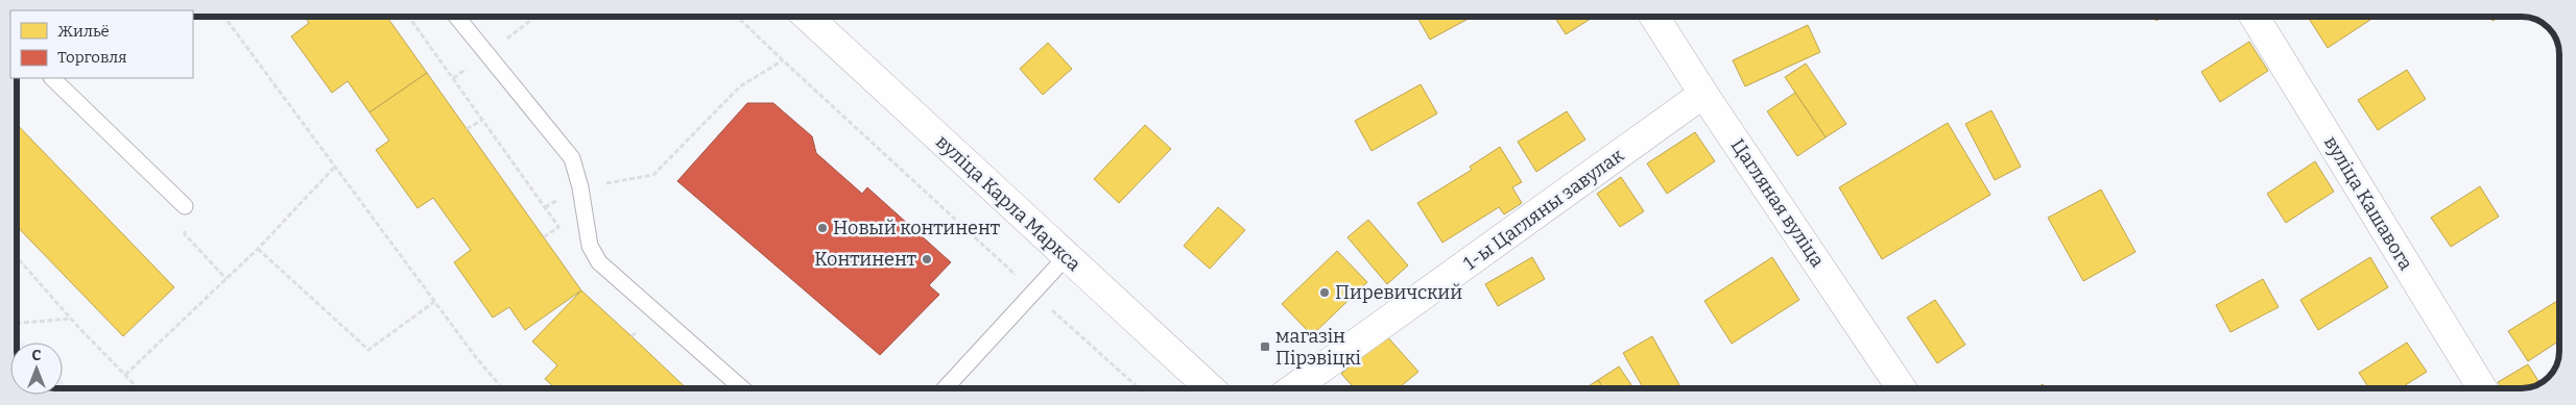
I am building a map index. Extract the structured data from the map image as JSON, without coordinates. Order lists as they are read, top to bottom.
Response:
{
  "streets": {
    "street": [
      "вуліца Карла Маркса",
      "Цагляная вуліца",
      "вуліца Кашавога",
      "1-ы Цагляны завулак"
    ]
  },
  "crossings": [
    ["Цагляная вуліца", "1-ы Цагляны завулак"]
  ],
  "places": {
    "other": ["Новый континент", "Континент", "Пиревичский"],
    "transit": ["магазін Пірэвіцкі"]
  },
  "legend": ["Жильё", "Торговля"],
  "north": "top"
}
